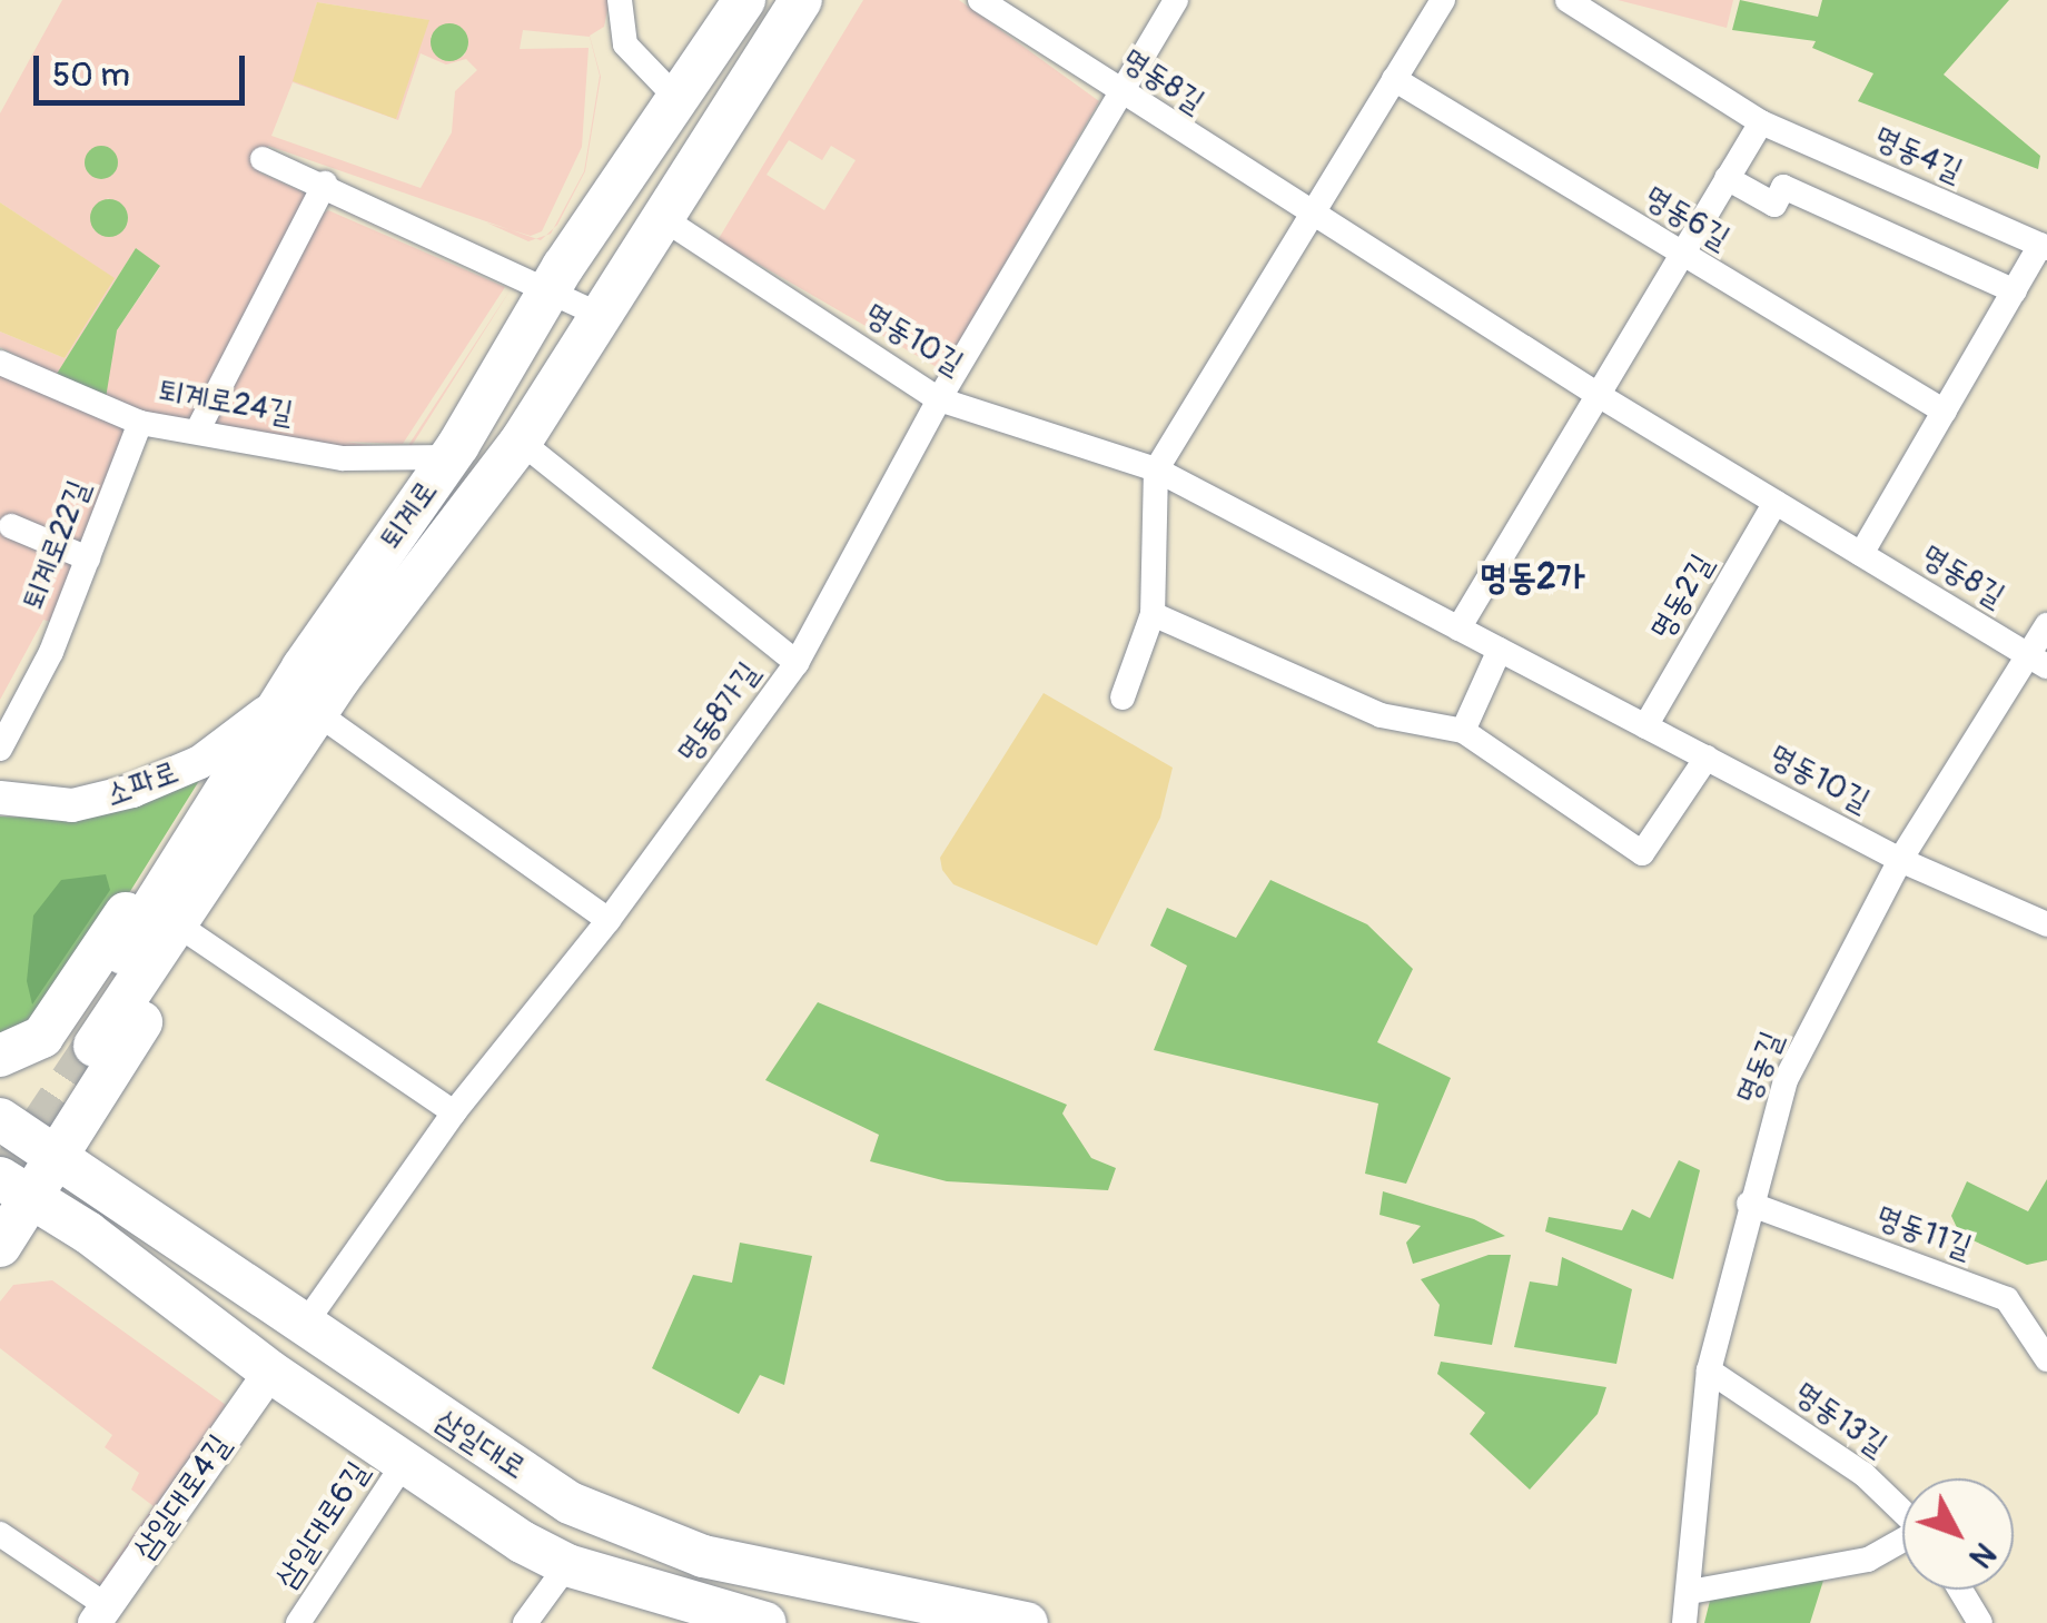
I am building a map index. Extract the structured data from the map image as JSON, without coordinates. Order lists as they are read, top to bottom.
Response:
{
  "streets": {
    "main road": ["퇴계로", "삼일대로"],
    "street": [
      "명동8길",
      "명동4길",
      "명동6길",
      "명동10길",
      "퇴계로24길",
      "퇴계로22길",
      "명동2길",
      "명동8가길",
      "소파로",
      "명동길",
      "명동11길",
      "명동13길",
      "삼일대로4길",
      "삼일대로6길"
    ]
  },
  "crossings": [
    ["명동8길", "명동2길"],
    ["명동8길", "명동8가길"],
    ["명동8길", "명동길"],
    ["명동10길", "퇴계로"],
    ["명동10길", "명동2길"],
    ["명동10길", "명동8가길"],
    ["명동10길", "명동길"],
    ["퇴계로24길", "퇴계로"],
    ["퇴계로24길", "퇴계로22길"],
    ["퇴계로", "삼일대로"],
    ["명동8가길", "삼일대로"],
    ["명동길", "명동11길"],
    ["명동길", "명동13길"],
    ["삼일대로", "삼일대로4길"],
    ["삼일대로", "삼일대로6길"]
  ],
  "districts": ["명동2가"],
  "scale_bar": "50 m",
  "north": "bottom right"
}
